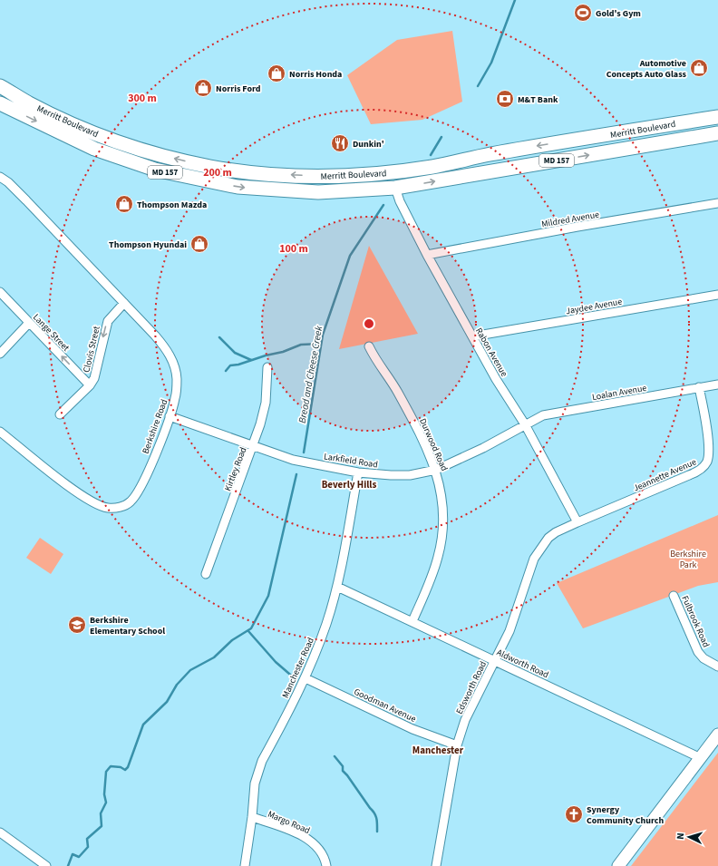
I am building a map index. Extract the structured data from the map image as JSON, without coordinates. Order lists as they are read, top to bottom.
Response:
{
  "streets": {
    "main road": ["Merritt Boulevard", "MD 157"],
    "street": [
      "Mildred Avenue",
      "Jaydee Avenue",
      "Lange Street",
      "Clovis Street",
      "Rabon Avenue",
      "Loalan Avenue",
      "Berkshire Road",
      "Durwood Road",
      "Larkfield Road",
      "Kirtley Road",
      "Jeannette Avenue",
      "Fulbrook Road",
      "Aldworth Road",
      "Manchester Road",
      "Edsworth Road",
      "Goodman Avenue",
      "Margo Road"
    ]
  },
  "crossings": [
    ["Merritt Boulevard", "Rabon Avenue"],
    ["Mildred Avenue", "Rabon Avenue"],
    ["Jaydee Avenue", "Rabon Avenue"],
    ["Lange Street", "Clovis Street"],
    ["Clovis Street", "Berkshire Road"],
    ["Rabon Avenue", "Loalan Avenue"],
    ["Rabon Avenue", "Larkfield Road"],
    ["Rabon Avenue", "Jeannette Avenue"],
    ["Rabon Avenue", "Edsworth Road"],
    ["Loalan Avenue", "Larkfield Road"],
    ["Loalan Avenue", "Jeannette Avenue"],
    ["Berkshire Road", "Larkfield Road"],
    ["Durwood Road", "Larkfield Road"],
    ["Durwood Road", "Aldworth Road"],
    ["Larkfield Road", "Kirtley Road"],
    ["Larkfield Road", "Manchester Road"],
    ["Jeannette Avenue", "Edsworth Road"],
    ["Aldworth Road", "Manchester Road"],
    ["Aldworth Road", "Edsworth Road"],
    ["Manchester Road", "Goodman Avenue"],
    ["Manchester Road", "Margo Road"],
    ["Edsworth Road", "Goodman Avenue"]
  ],
  "one_way": ["Lange Street", "Clovis Street"],
  "districts": ["Beverly Hills", "Manchester"],
  "water": ["Bread and Cheese Creek"],
  "parks": ["Berkshire Park"],
  "places": {
    "sports": ["Gold's Gym"],
    "shop": [
      "Automotive Concepts Auto Glass",
      "Norris Honda",
      "Norris Ford",
      "Thompson Mazda",
      "Thompson Hyundai"
    ],
    "bank": ["M&T Bank"],
    "restaurant": ["Dunkin'"],
    "school or university": ["Berkshire Elementary School"],
    "church": ["Synergy Community Church"]
  },
  "north": "left",
  "rings": ["300 m", "200 m", "100 m"]
}
